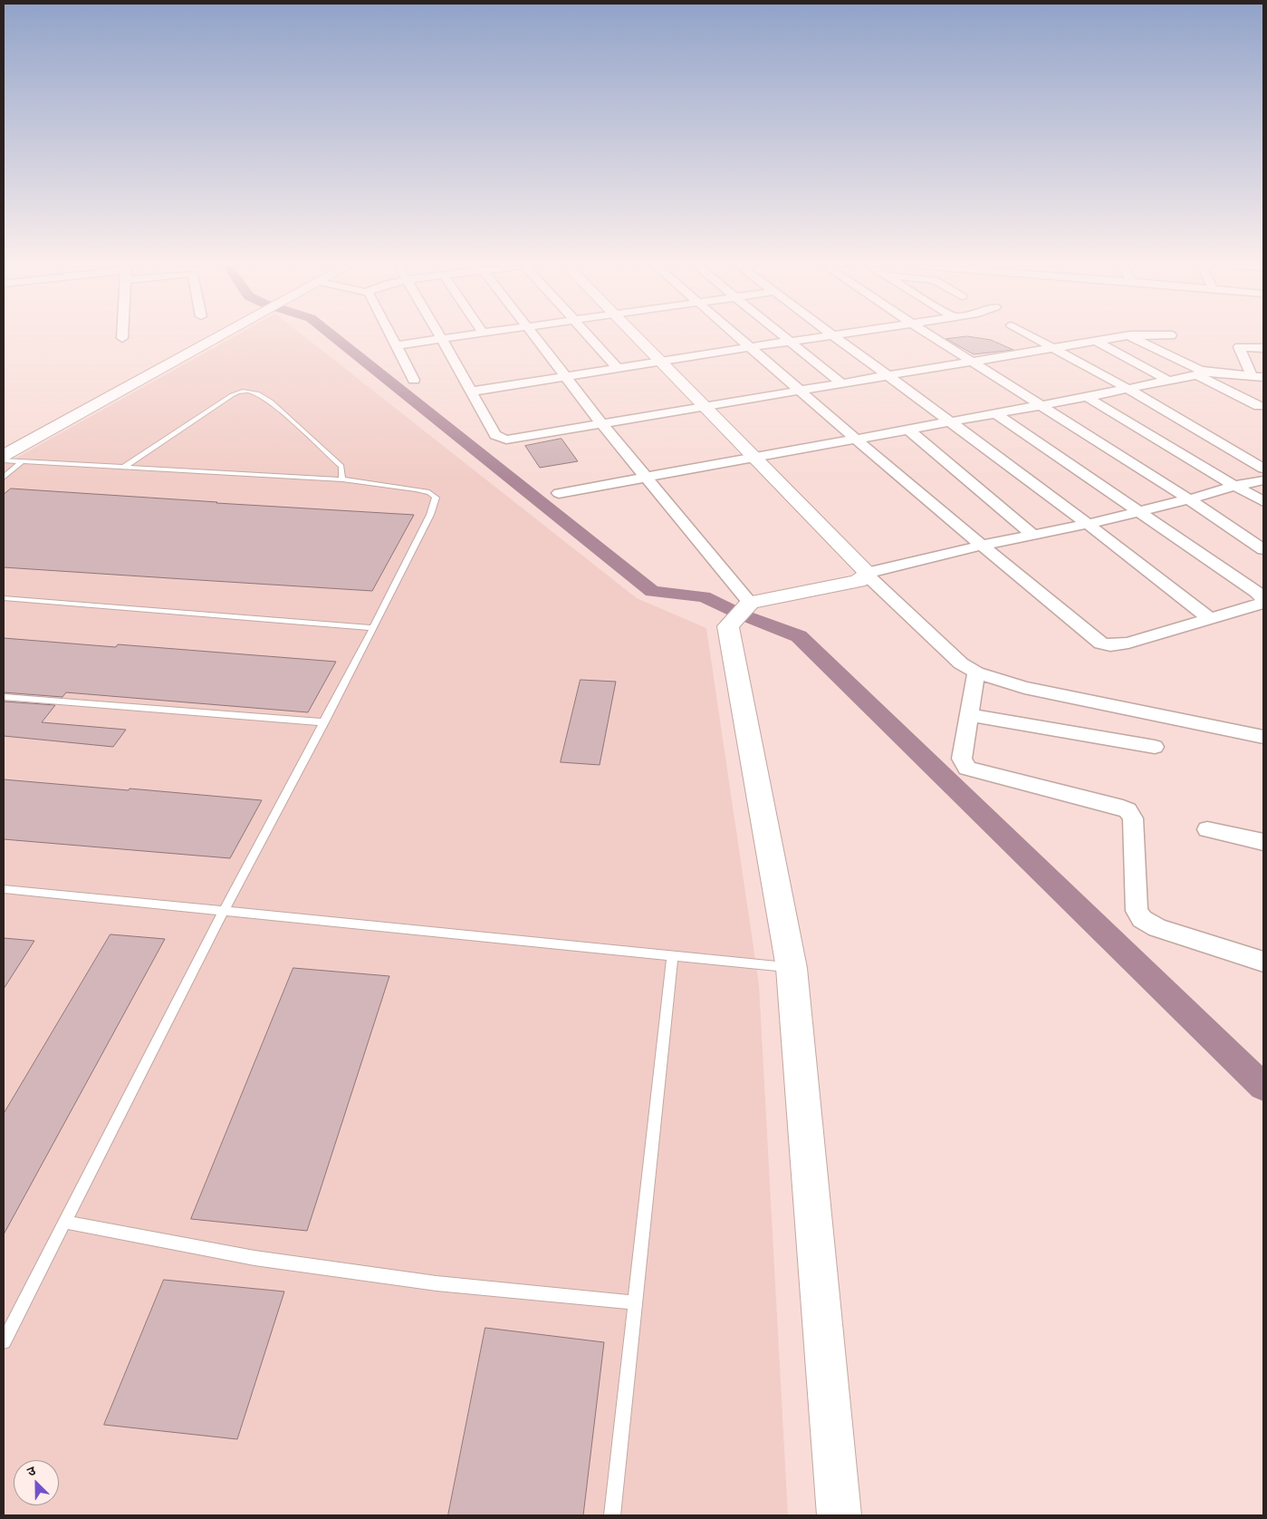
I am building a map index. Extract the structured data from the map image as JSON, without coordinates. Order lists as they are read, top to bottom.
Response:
{
  "north": "top left"
}
